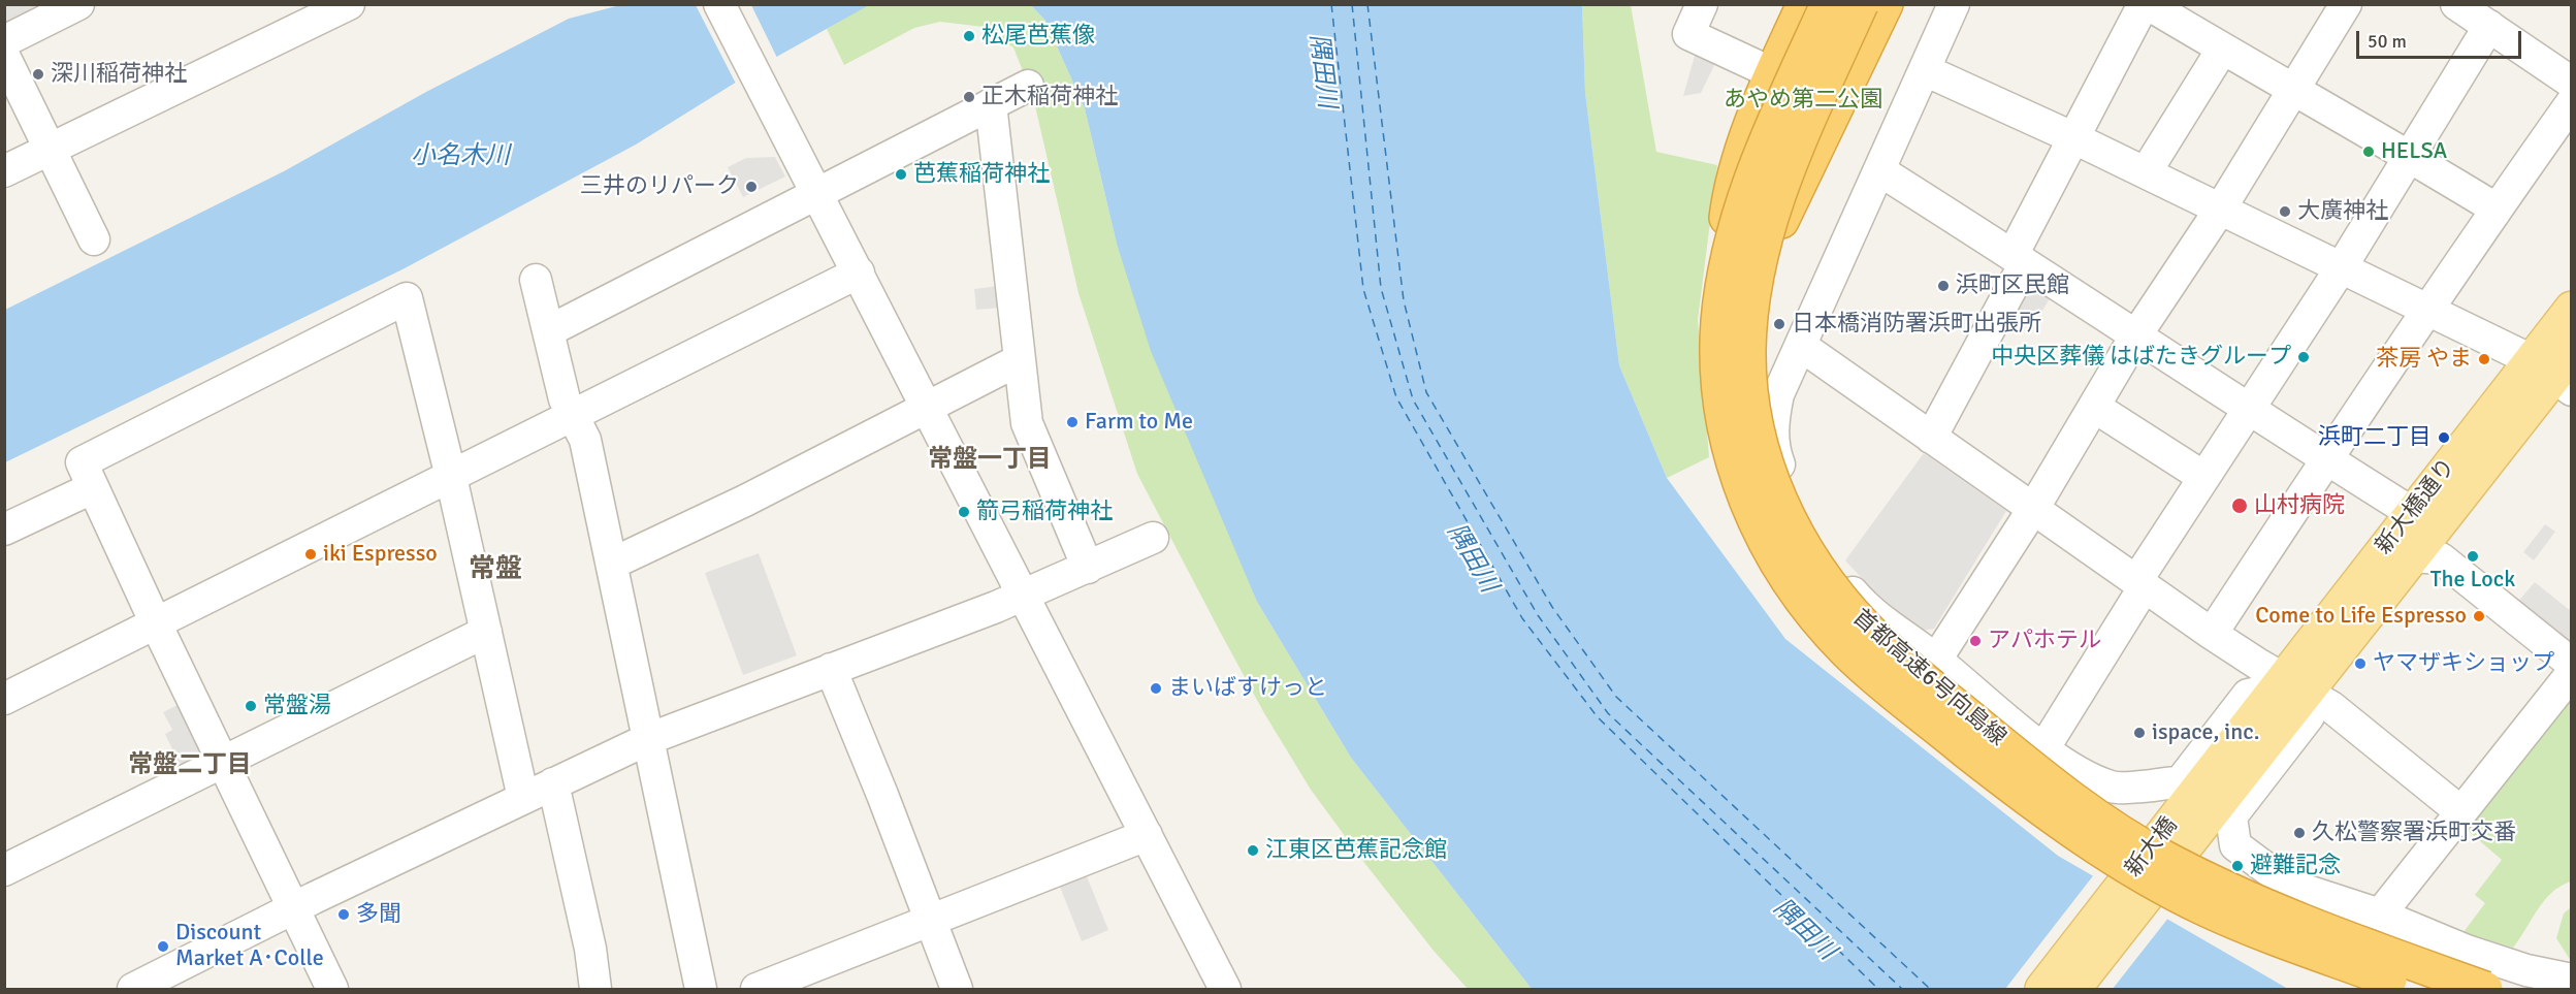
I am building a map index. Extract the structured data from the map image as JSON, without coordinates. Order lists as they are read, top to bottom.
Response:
{
  "streets": {
    "highway": ["首都高速6号向島線"],
    "main road": ["新大橋通り", "新大橋"]
  },
  "crossings": [
    ["新大橋通り", "新大橋"]
  ],
  "districts": ["常盤一丁目", "常盤", "常盤二丁目"],
  "water": ["隅田川", "小名木川"],
  "parks": ["あやめ第二公園"],
  "places": [
    "松尾芭蕉像",
    "深川稲荷神社",
    "正木稲荷神社",
    "HELSA",
    "芭蕉稲荷神社",
    "三井のリパーク",
    "大廣神社",
    "浜町区民館",
    "日本橋消防署浜町出張所",
    "中央区葬儀 はばたきグループ",
    "茶房 やま",
    "Farm to Me",
    "浜町二丁目",
    "山村病院",
    "箭弓稲荷神社",
    "iki Espresso",
    "The Lock",
    "Come to Life Espresso",
    "アパホテル",
    "ヤマザキショップ",
    "まいばすけっと",
    "常盤湯",
    "ispace, inc.",
    "久松警察署浜町交番",
    "江東区芭蕉記念館",
    "避難記念",
    "多聞",
    "Discount Market A･Colle"
  ],
  "scale_bar": "50 m"
}
